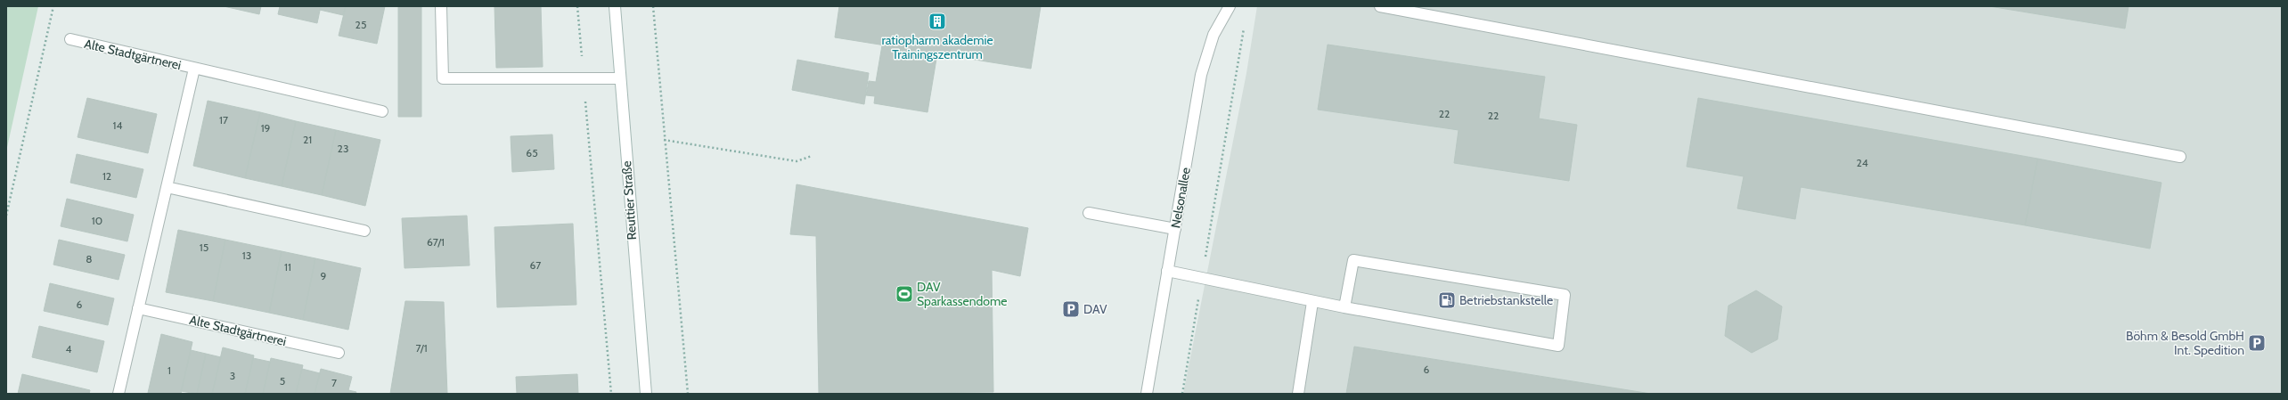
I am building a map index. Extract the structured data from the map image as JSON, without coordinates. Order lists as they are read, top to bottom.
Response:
{
  "streets": {
    "street": ["Alte Stadtgärtnerei", "Nelsonallee", "Reuttier Straße"]
  },
  "places": {
    "building": ["ratiopharm akademie Trainingszentrum"],
    "sports": ["DAV Sparkassendome"],
    "fuel station": ["Betriebstankstelle"],
    "parking": ["DAV", "Böhm & Besold GmbH Int. Spedition"]
  },
  "house_numbers": [
    "25",
    "22",
    "22",
    "17",
    "14",
    "19",
    "21",
    "23",
    "65",
    "24",
    "12",
    "10",
    "67/1",
    "15",
    "13",
    "8",
    "67",
    "11",
    "9",
    "6",
    "7/1",
    "4",
    "6",
    "1",
    "3",
    "5",
    "7"
  ]
}
